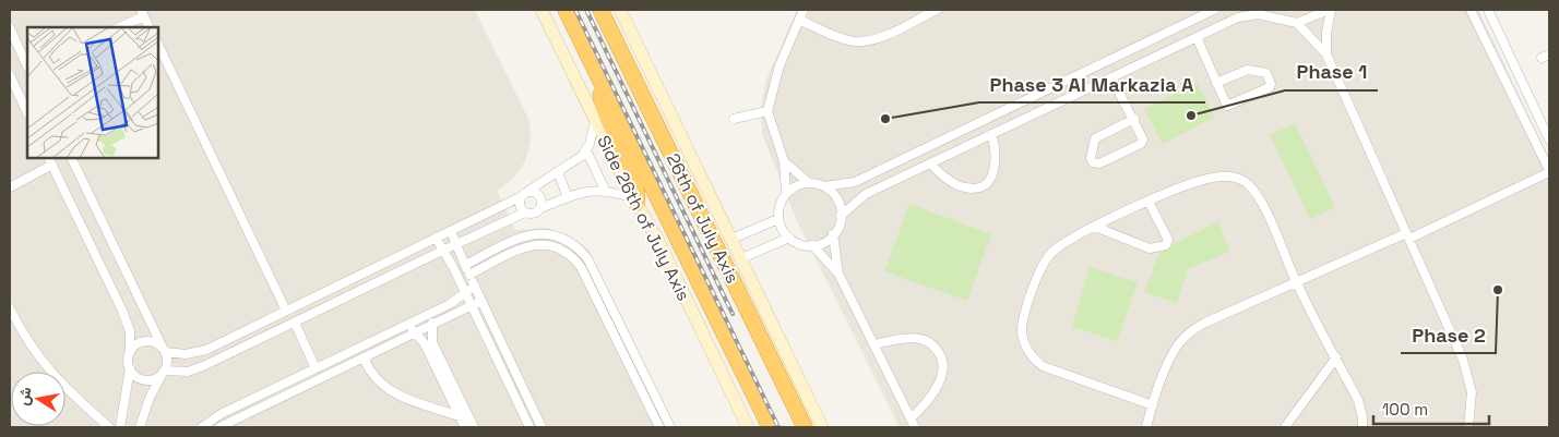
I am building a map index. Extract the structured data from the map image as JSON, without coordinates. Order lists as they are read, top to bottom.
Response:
{
  "streets": {
    "highway": ["26th of July Axis"],
    "main road": ["Side 26th of July Axis"]
  },
  "places": ["Phase 1", "Phase 3 Al Markazia A", "Phase 2"],
  "scale_bar": "100 m",
  "north": "left"
}
